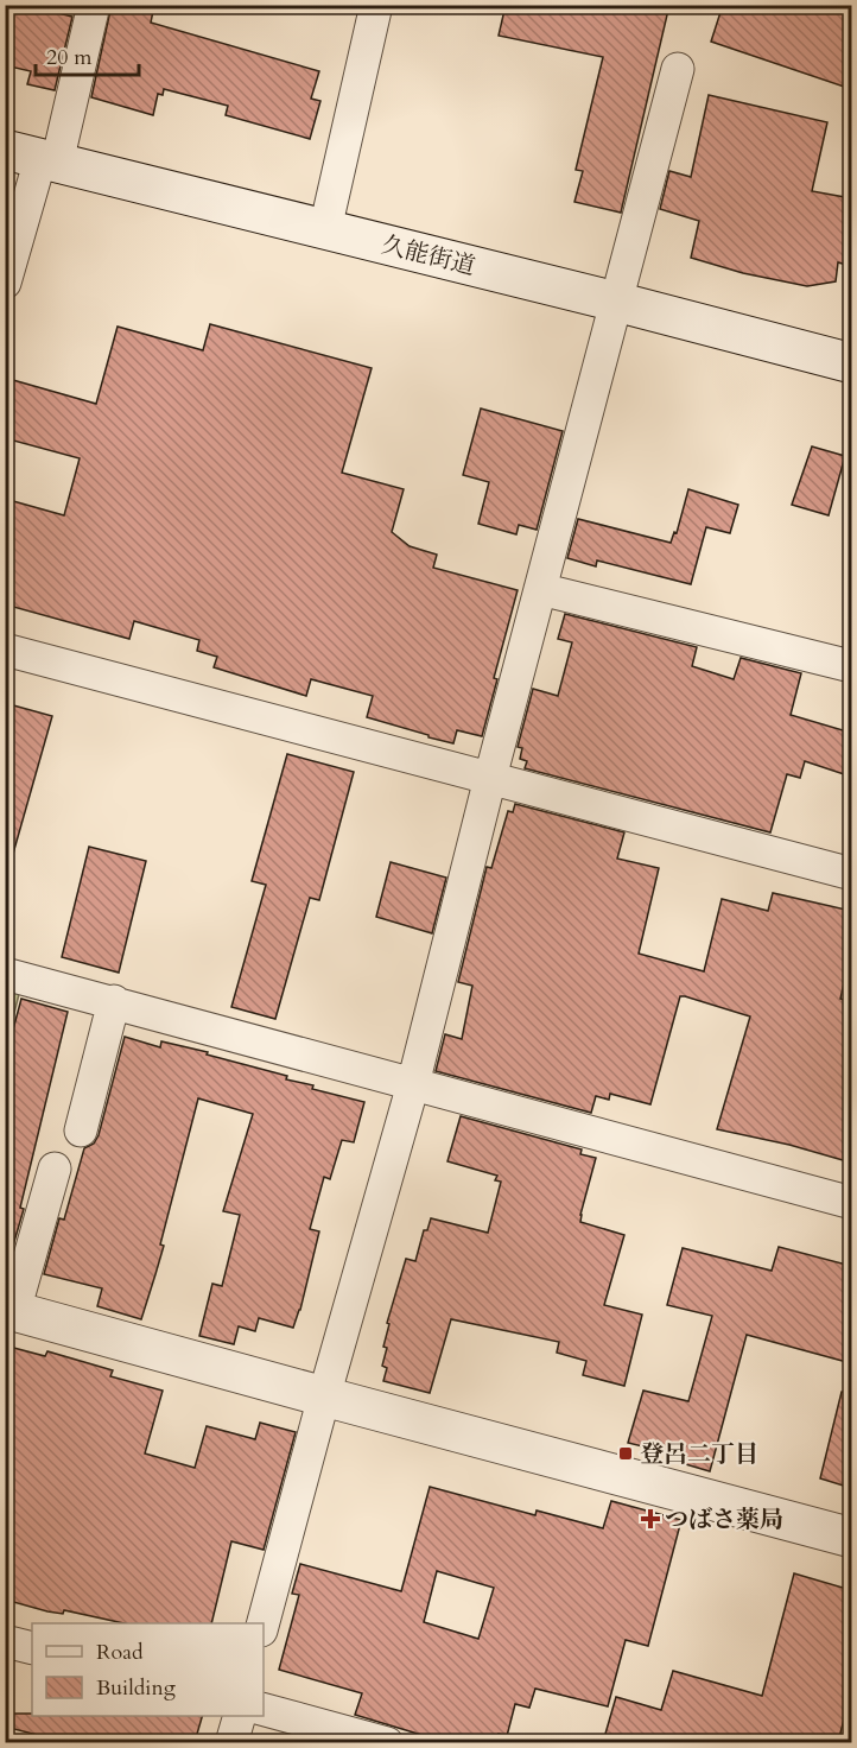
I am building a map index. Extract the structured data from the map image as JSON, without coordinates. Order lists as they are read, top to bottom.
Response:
{
  "streets": {
    "street": ["久能街道"]
  },
  "places": {
    "transit": ["登呂二丁目"],
    "health": ["つばさ薬局"]
  },
  "legend": ["Road", "Building"],
  "scale_bar": "20 m"
}
